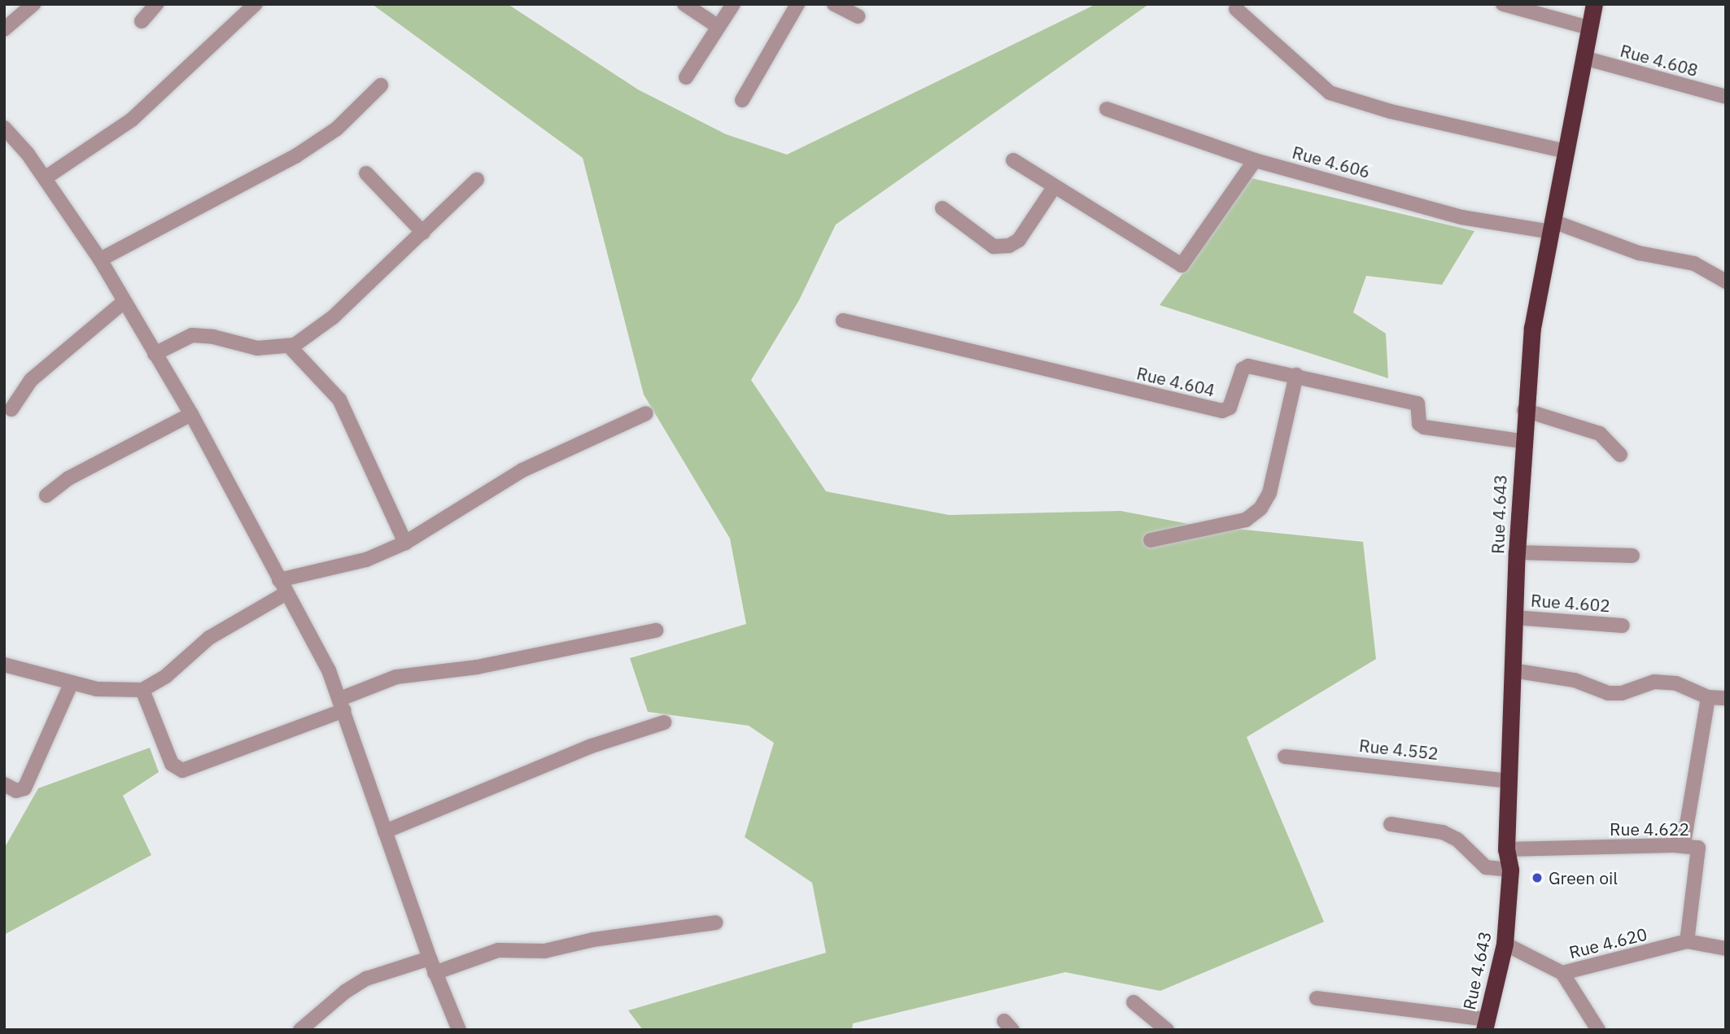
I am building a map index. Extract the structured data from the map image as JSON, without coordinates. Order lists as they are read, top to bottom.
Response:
{
  "streets": {
    "highway": ["Rue 4.643"],
    "street": [
      "Rue 4.608",
      "Rue 4.606",
      "Rue 4.604",
      "Rue 4.602",
      "Rue 4.552",
      "Rue 4.622",
      "Rue 4.620"
    ]
  },
  "crossings": [
    ["Rue 4.608", "Rue 4.643"],
    ["Rue 4.606", "Rue 4.643"],
    ["Rue 4.604", "Rue 4.643"],
    ["Rue 4.643", "Rue 4.602"],
    ["Rue 4.643", "Rue 4.552"],
    ["Rue 4.643", "Rue 4.622"],
    ["Rue 4.643", "Rue 4.620"],
    ["Rue 4.622", "Rue 4.620"]
  ],
  "places": ["Green oil"]
}
